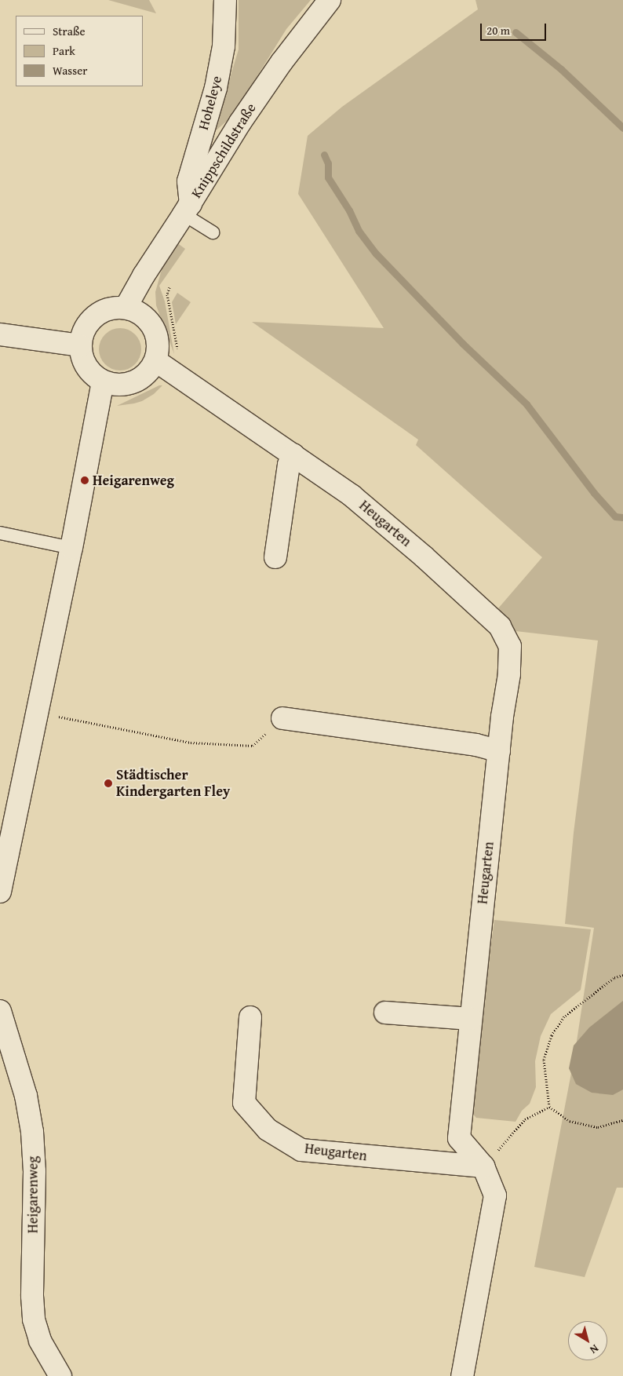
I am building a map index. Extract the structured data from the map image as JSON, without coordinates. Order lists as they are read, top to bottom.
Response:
{
  "streets": {
    "street": [
      "Hoheleye",
      "Knippschildstraße",
      "Heugarten",
      "Heigarenweg"
    ]
  },
  "crossings": [
    ["Hoheleye", "Knippschildstraße"],
    ["Knippschildstraße", "Heugarten"]
  ],
  "places": ["Heigarenweg", "Städtischer Kindergarten Fley"],
  "legend": ["Straße", "Park", "Wasser"],
  "scale_bar": "20 m",
  "north": "bottom right"
}
